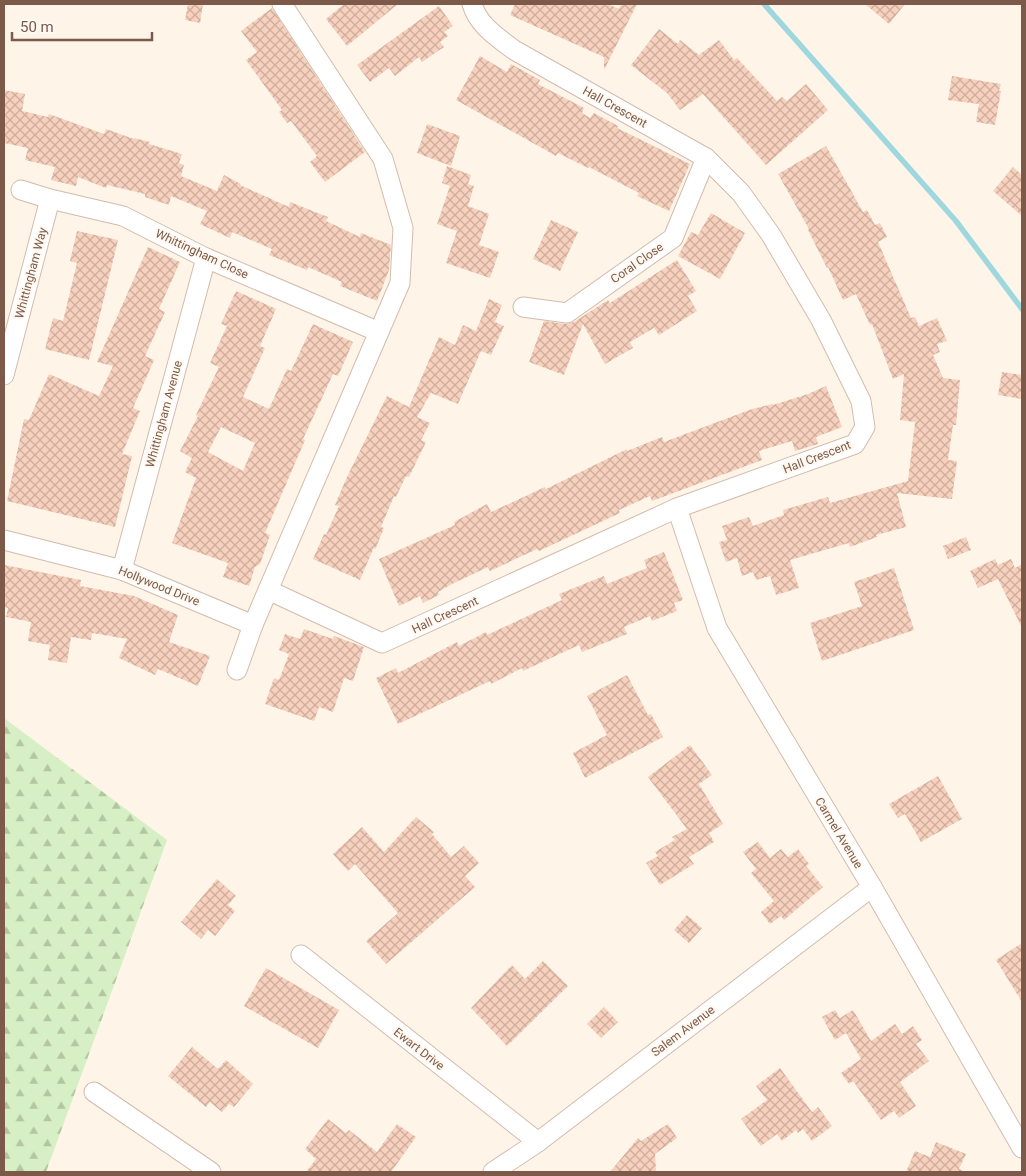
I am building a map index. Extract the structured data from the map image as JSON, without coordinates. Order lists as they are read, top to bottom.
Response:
{
  "streets": {
    "street": [
      "Hall Crescent",
      "Whittingham Close",
      "Coral Close",
      "Whittingham Way",
      "Whittingham Avenue",
      "Hollywood Drive",
      "Carmel Avenue",
      "Salem Avenue",
      "Ewart Drive"
    ]
  },
  "crossings": [
    ["Hall Crescent", "Coral Close"],
    ["Hall Crescent", "Carmel Avenue"],
    ["Whittingham Close", "Whittingham Way"],
    ["Whittingham Close", "Whittingham Avenue"],
    ["Whittingham Avenue", "Hollywood Drive"],
    ["Carmel Avenue", "Salem Avenue"],
    ["Salem Avenue", "Ewart Drive"]
  ],
  "scale_bar": "50 m"
}
